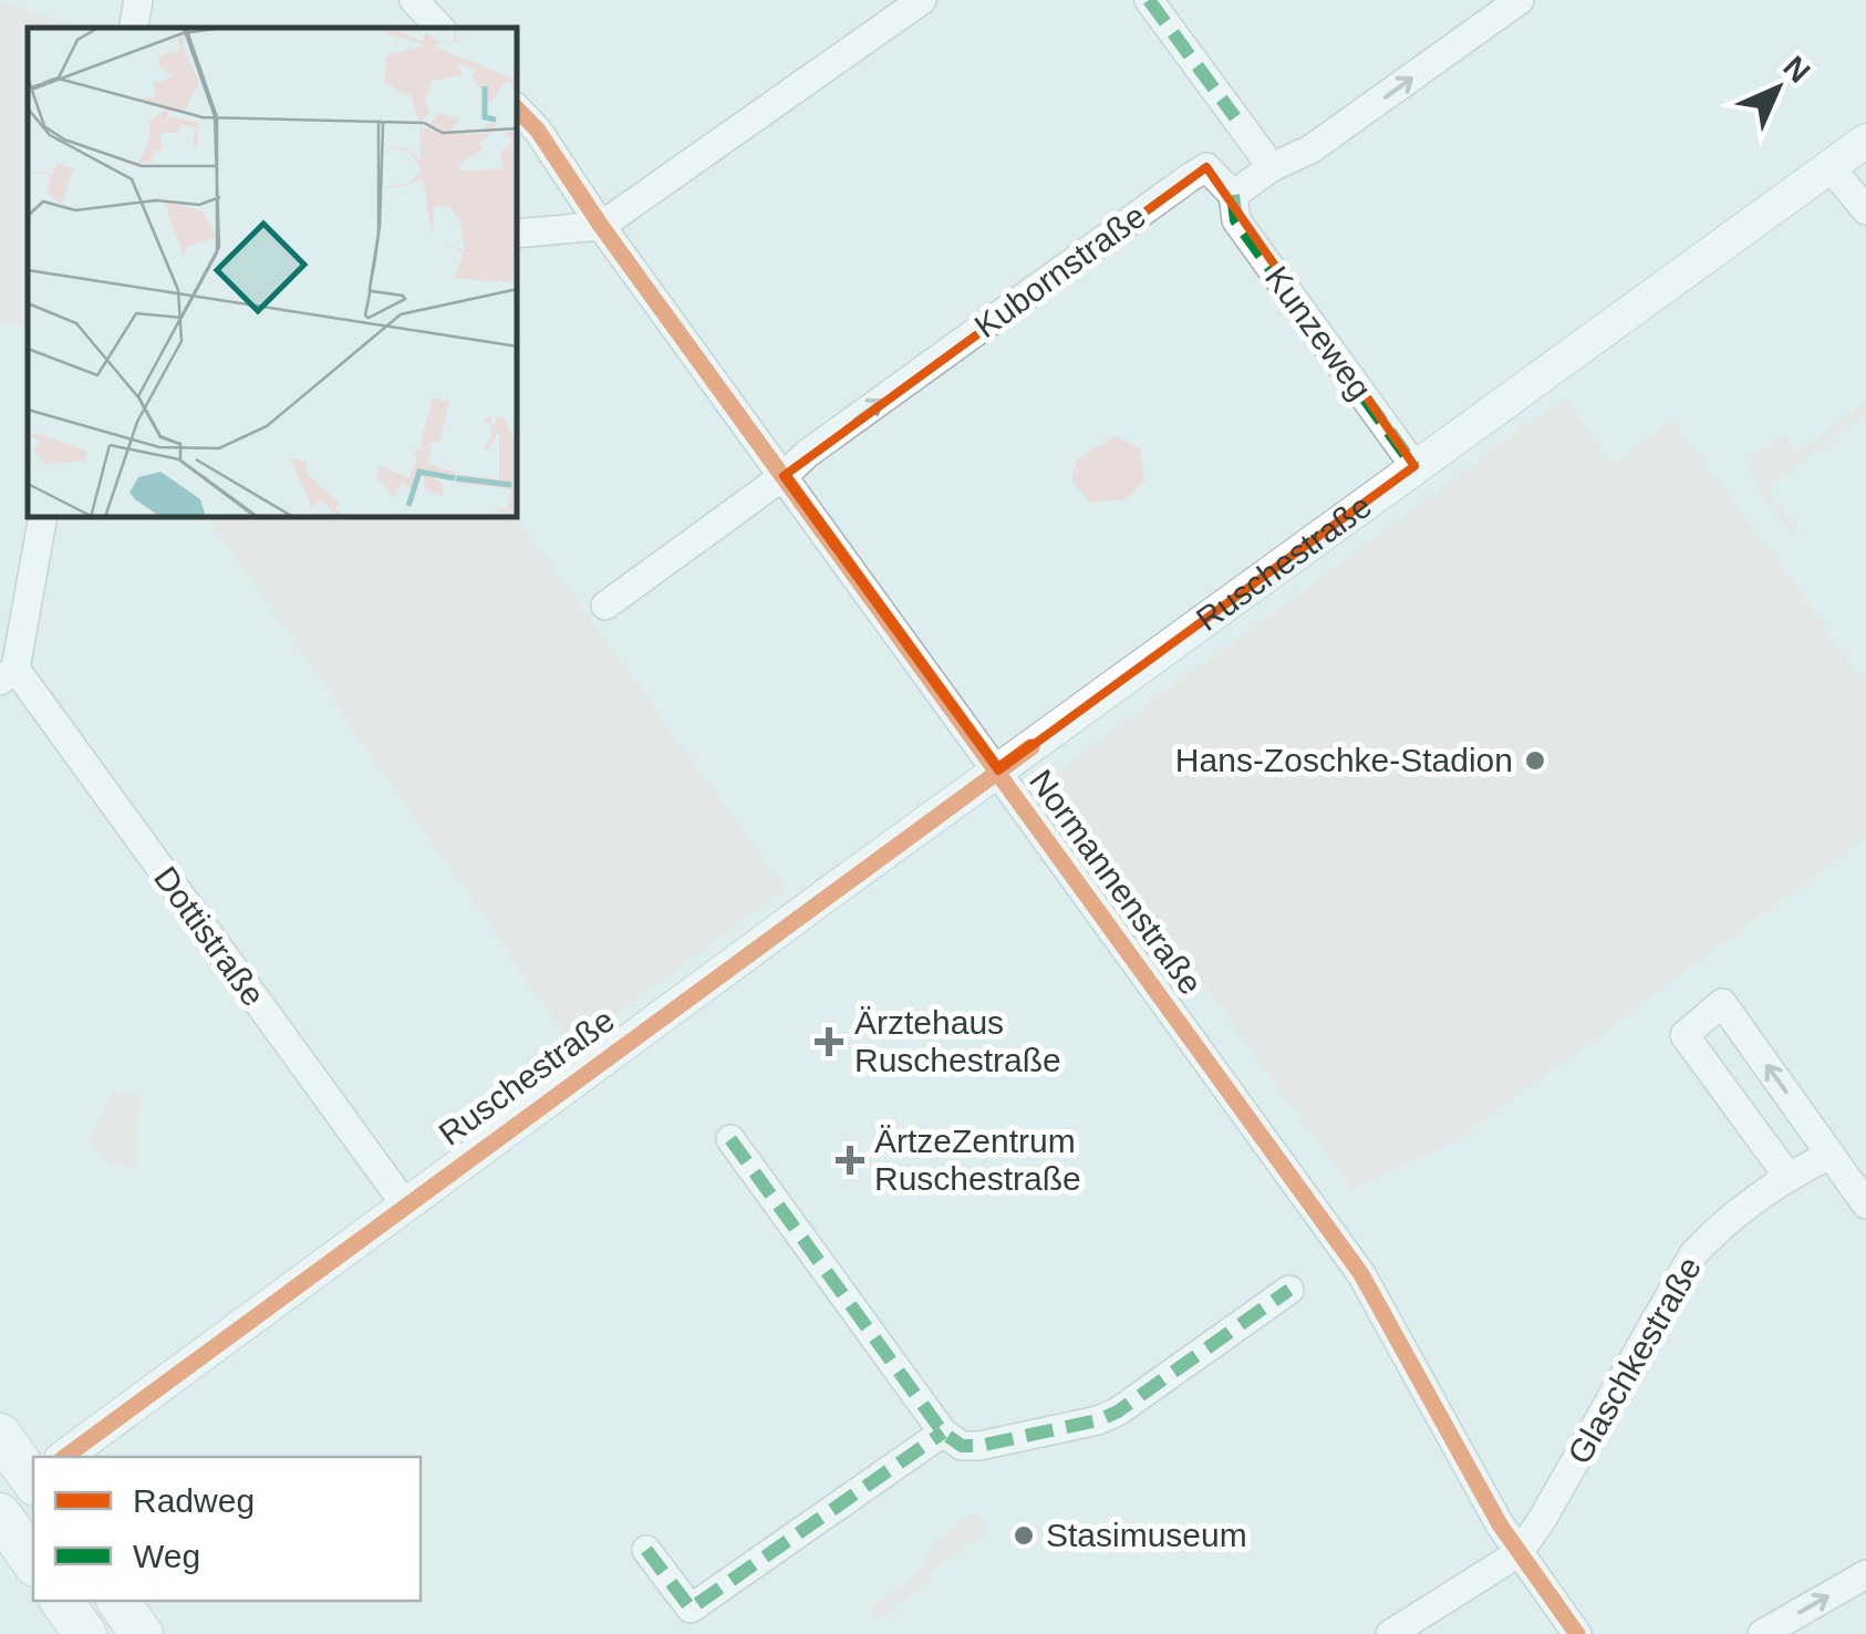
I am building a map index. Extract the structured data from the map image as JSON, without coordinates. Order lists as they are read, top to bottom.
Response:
{
  "streets": {
    "street": [
      "Kubornstraße",
      "Kunzeweg",
      "Ruschestraße",
      "Normannenstraße",
      "Dottistraße",
      "Glaschkestraße"
    ]
  },
  "crossings": [
    ["Kubornstraße", "Kunzeweg"],
    ["Kubornstraße", "Normannenstraße"],
    ["Kunzeweg", "Ruschestraße"],
    ["Ruschestraße", "Normannenstraße"],
    ["Ruschestraße", "Dottistraße"],
    ["Normannenstraße", "Glaschkestraße"]
  ],
  "one_way": ["Kubornstraße"],
  "places": {
    "other": ["Hans-Zoschke-Stadion", "Stasimuseum"],
    "health": ["Ärztehaus Ruschestraße", "ÄrtzeZentrum Ruschestraße"]
  },
  "legend": ["Radweg", "Weg"],
  "north": "top right"
}
